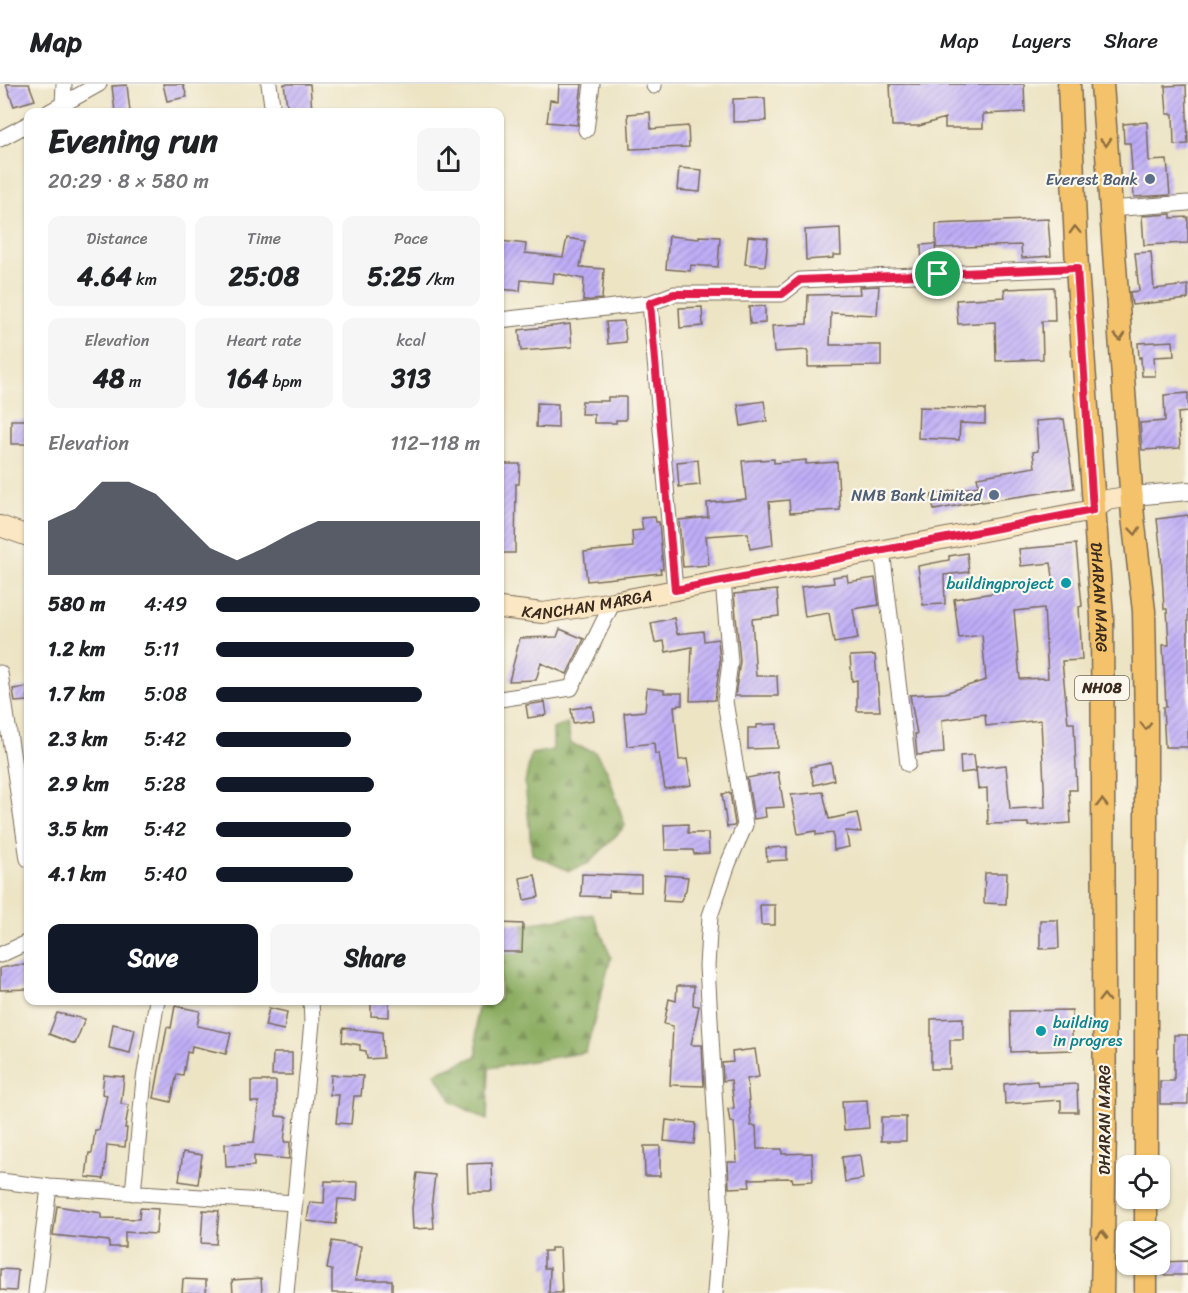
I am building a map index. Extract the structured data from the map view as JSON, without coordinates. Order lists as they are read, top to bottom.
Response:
{
  "streets": {
    "main road": ["DHARAN MARG", "KANCHAN MARGA", "NH08"]
  },
  "crossings": [
    ["DHARAN MARG", "KANCHAN MARGA"],
    ["KANCHAN MARGA", "NH08"]
  ],
  "places": [
    "Everest Bank",
    "NMB Bank Limited",
    "buildingproject",
    "building in progres"
  ],
  "page": {
    "header": "Map",
    "nav": ["Map", "Layers", "Share"],
    "heading": ["Evening run", "20:29 · 8 × 580 m"],
    "stats": [
      ["Distance", "4.64 km"],
      ["Time", "25:08"],
      ["Pace", "5:25 /km"],
      ["Elevation", "48 m"],
      ["Heart rate", "164 bpm"],
      ["kcal", "313"]
    ],
    "chart": ["Elevation", "112–118 m"],
    "list": [
      {
        "name": "580 m",
        "note": "4:49"
      },
      {
        "name": "1.2 km",
        "note": "5:11"
      },
      {
        "name": "1.7 km",
        "note": "5:08"
      },
      {
        "name": "2.3 km",
        "note": "5:42"
      },
      {
        "name": "2.9 km",
        "note": "5:28"
      },
      {
        "name": "3.5 km",
        "note": "5:42"
      },
      {
        "name": "4.1 km",
        "note": "5:40"
      }
    ],
    "buttons": ["Save", "Share"]
  }
}
